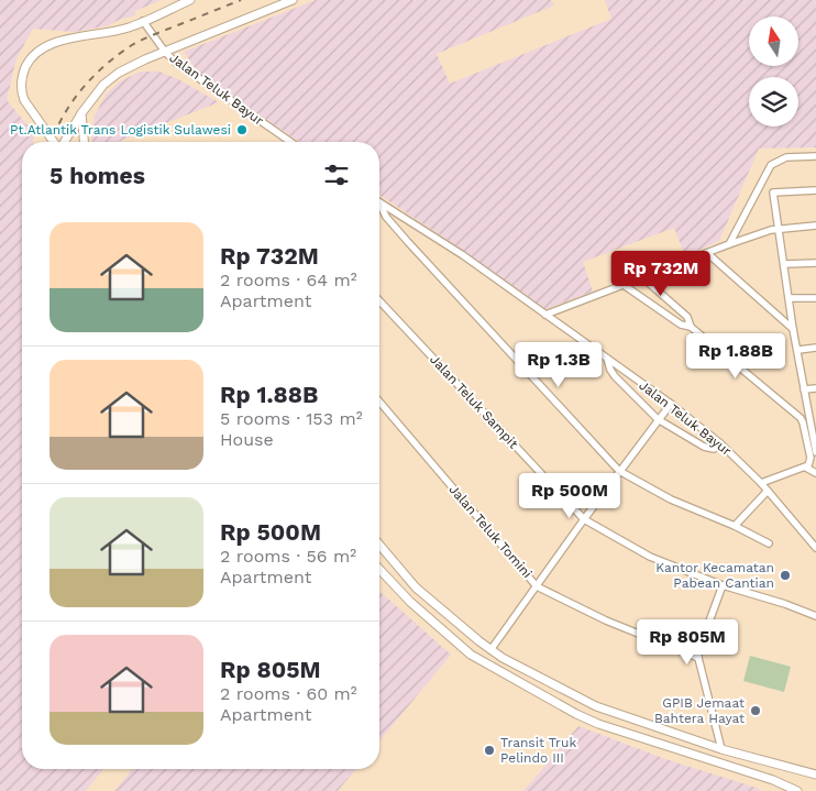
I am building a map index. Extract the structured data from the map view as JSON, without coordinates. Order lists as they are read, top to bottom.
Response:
{
  "streets": {
    "street": ["Jalan Teluk Bayur", "Jalan Teluk Sampit", "Jalan Teluk Tomini"]
  },
  "places": [
    "Pt.Atlantik Trans Logistik Sulawesi",
    "Kantor Kecamatan Pabean Cantian",
    "GPIB Jemaat Bahtera Hayat",
    "Transit Truk Pelindo III"
  ],
  "north": "top",
  "page": {
    "heading": "5 homes",
    "list": [
      {
        "name": "Rp 732M",
        "note": "2 rooms · 64 m² · Apartment"
      },
      {
        "name": "Rp 1.88B",
        "note": "5 rooms · 153 m² · House"
      },
      {
        "name": "Rp 500M",
        "note": "2 rooms · 56 m² · Apartment"
      },
      {
        "name": "Rp 805M",
        "note": "2 rooms · 60 m² · Apartment"
      }
    ],
    "price": [
      "Rp 732M",
      "Rp 1.88B",
      "Rp 1.3B",
      "Rp 500M",
      "Rp 805M"
    ]
  }
}
